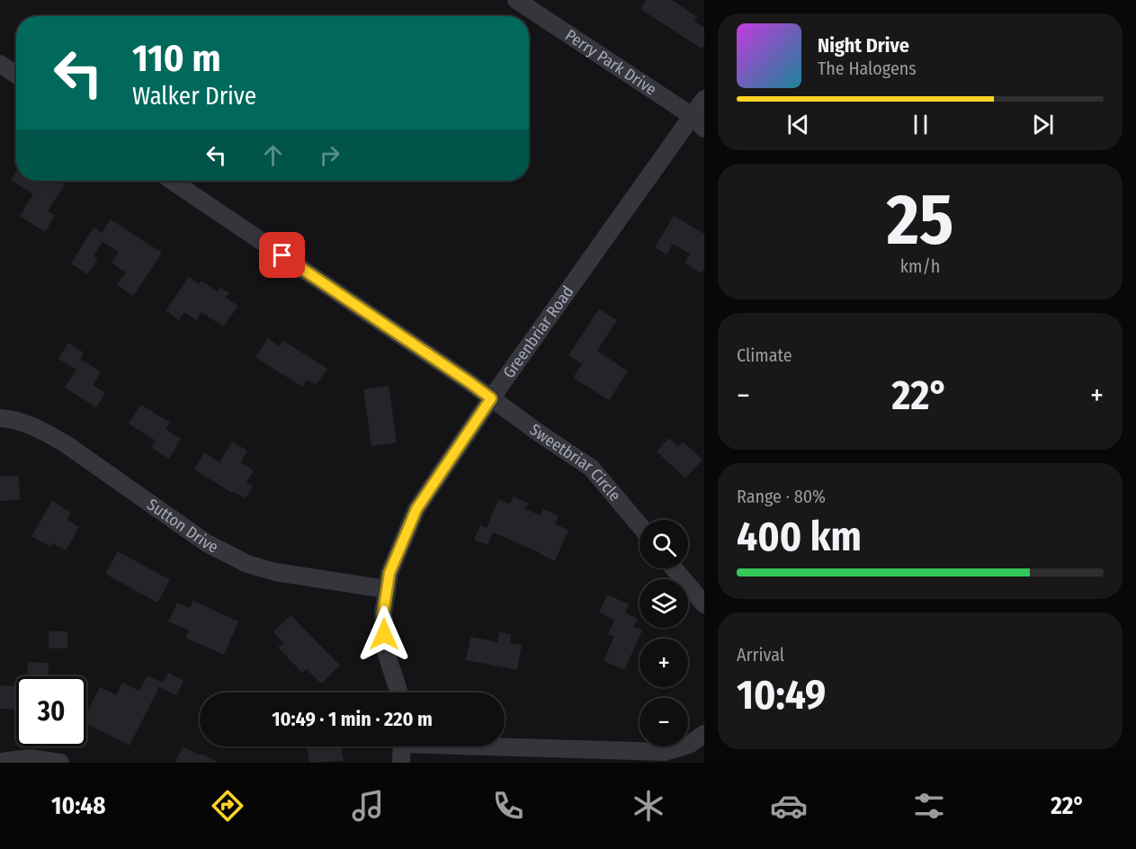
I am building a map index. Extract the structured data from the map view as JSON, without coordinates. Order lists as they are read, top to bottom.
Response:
{
  "streets": {
    "street": [
      "Perry Park Drive",
      "Greenbriar Road",
      "Sweetbriar Circle",
      "Sutton Drive"
    ]
  },
  "crossings": [
    ["Perry Park Drive", "Greenbriar Road"],
    ["Greenbriar Road", "Sweetbriar Circle"],
    ["Greenbriar Road", "Sutton Drive"]
  ],
  "page": {
    "turn": ["110 m", "Walker Drive"],
    "song": ["Night Drive", "The Halogens"],
    "tile": [
      ["25", "km/h"],
      "Climate",
      ["Range · 80%", "400 km"],
      ["Arrival", "10:49"]
    ],
    "heat": ["−", "22°", "+"],
    "map_buttons": ["+", "−"],
    "limit": "30",
    "trip": "10:49 · 1 min · 220 m",
    "tabs": ["10:48", "22°"]
  }
}
